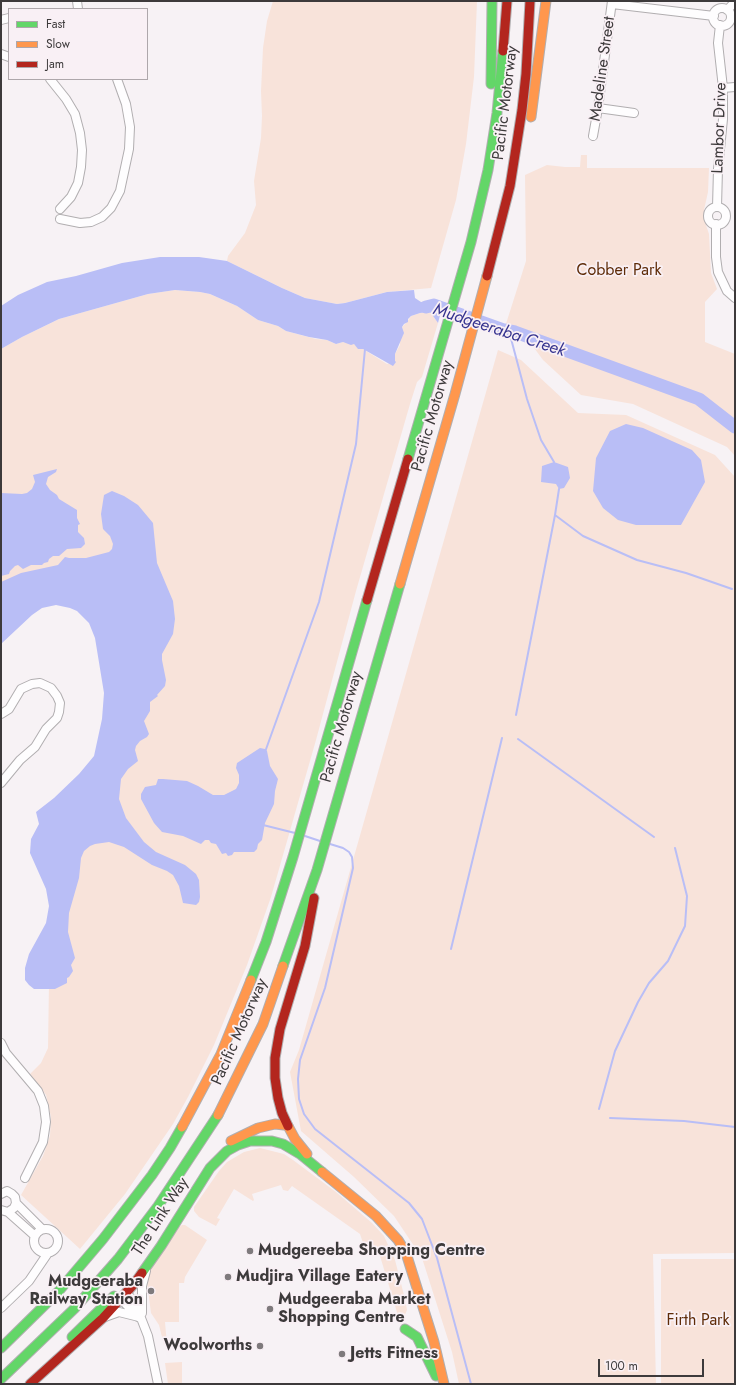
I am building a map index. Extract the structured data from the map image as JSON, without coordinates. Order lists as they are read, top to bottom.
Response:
{
  "streets": {
    "main road": ["Pacific Motorway", "The Link Way"],
    "street": ["Madeline Street", "Lambor Drive"]
  },
  "crossings": [
    ["Pacific Motorway", "The Link Way"]
  ],
  "water": ["Mudgeeraba Creek"],
  "parks": ["Cobber Park", "Firth Park"],
  "places": [
    "Mudgereeba Shopping Centre",
    "Mudjira Village Eatery",
    "Mudgeeraba Railway Station",
    "Mudgeeraba Market Shopping Centre",
    "Woolworths",
    "Jetts Fitness"
  ],
  "legend": ["Fast", "Slow", "Jam"],
  "scale_bar": "100 m"
}
